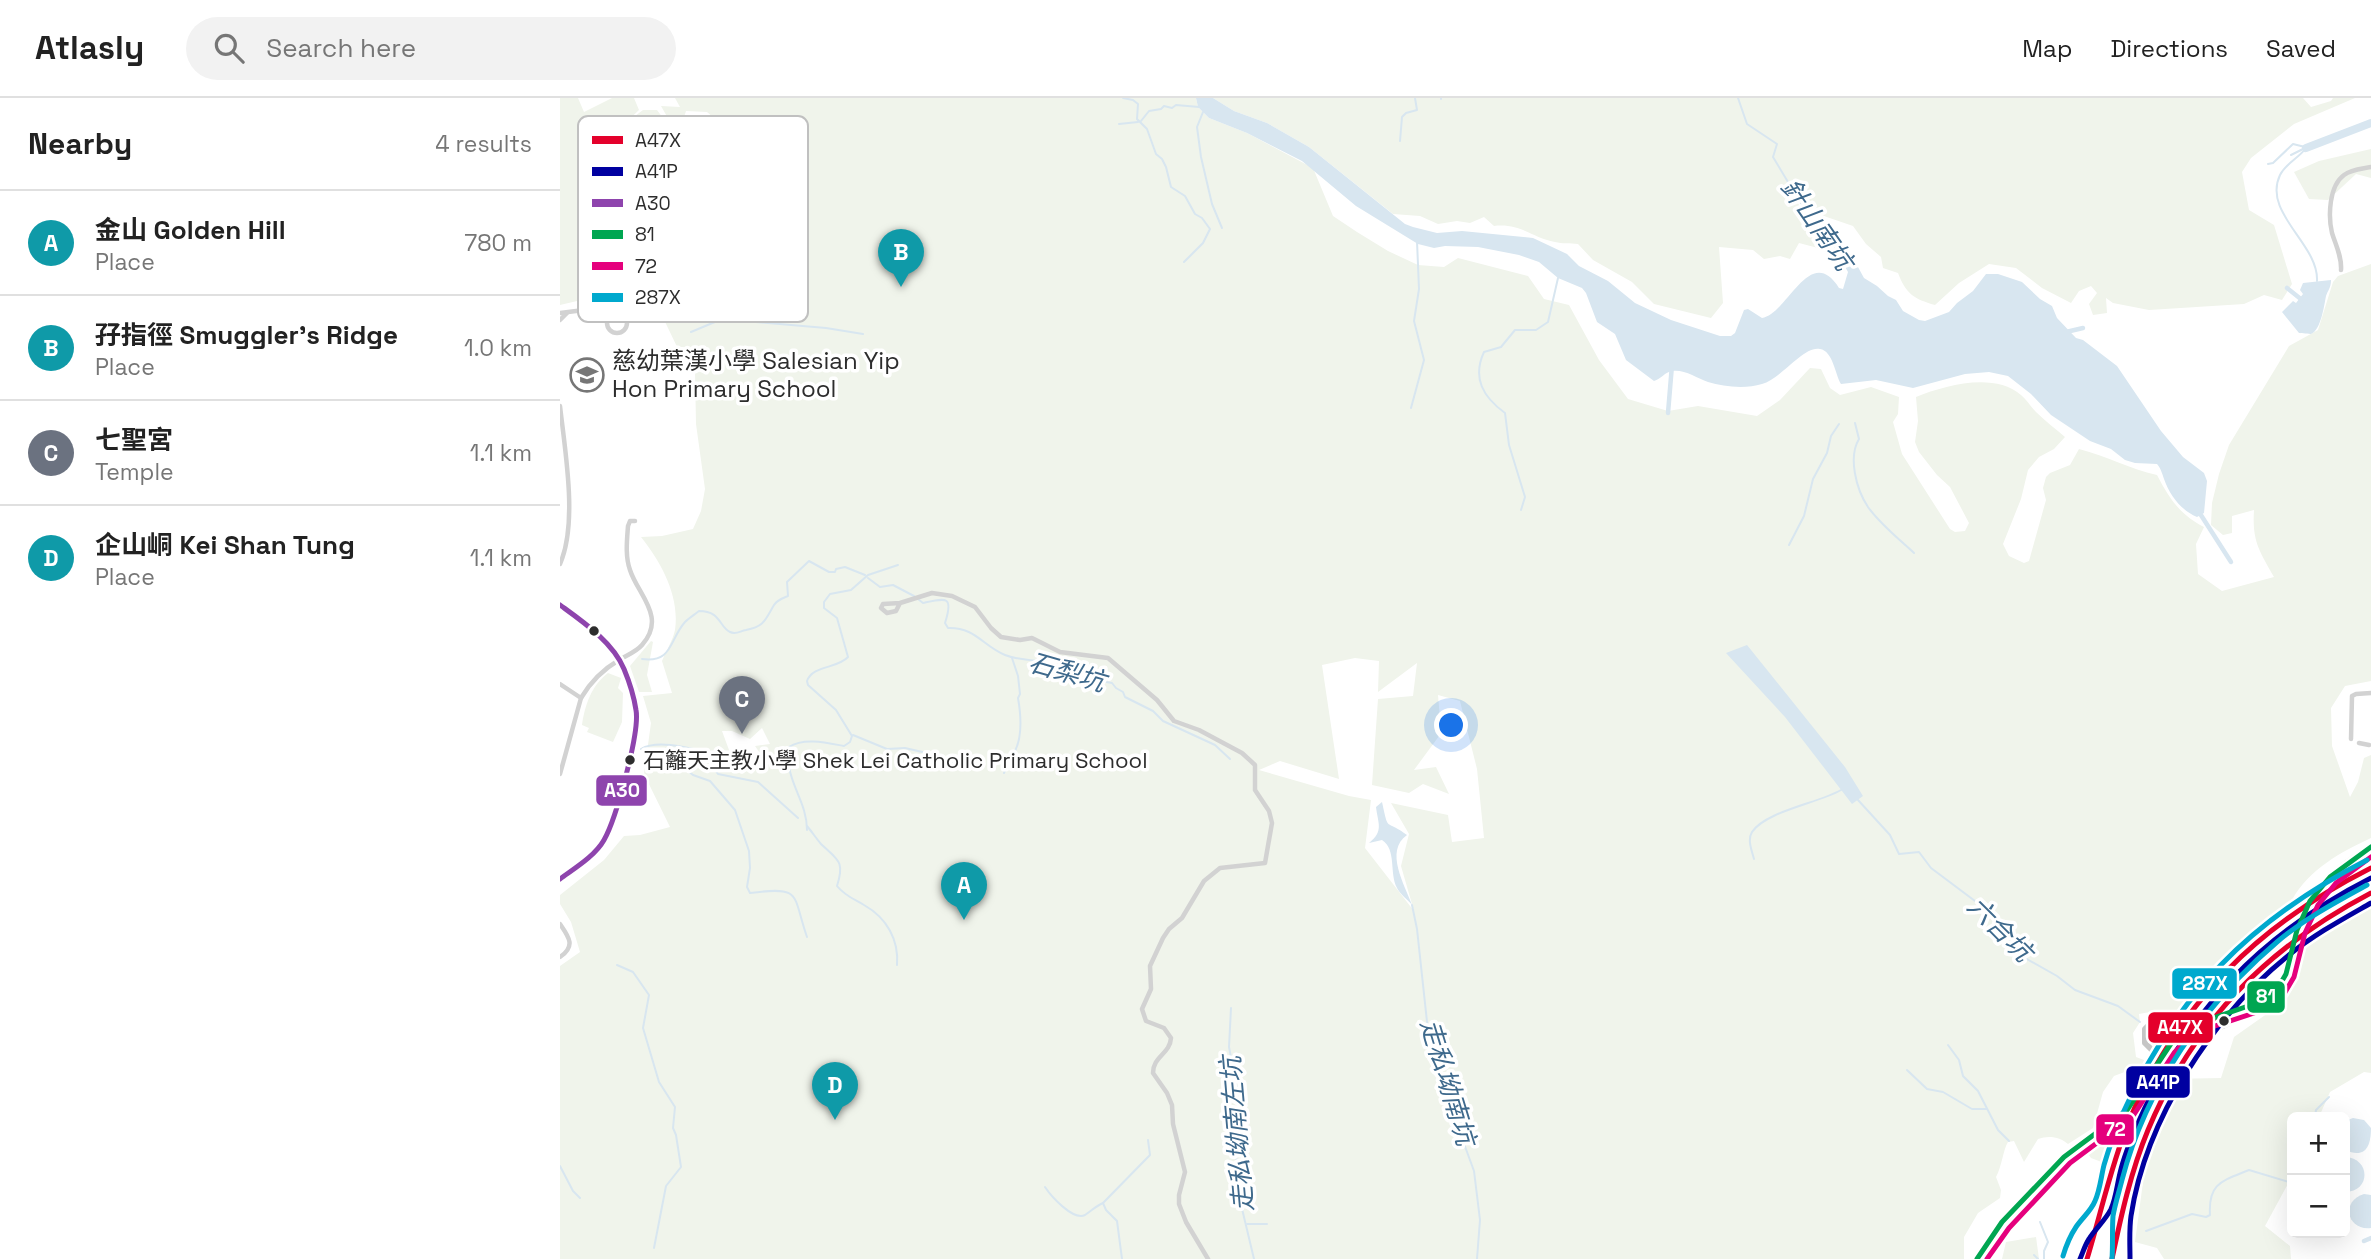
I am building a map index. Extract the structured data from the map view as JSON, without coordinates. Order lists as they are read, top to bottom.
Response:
{
  "water": [
    "針山南坑",
    "石梨坑",
    "六合坑",
    "走私坳南坑",
    "走私坳南左坑"
  ],
  "places": {
    "school or university": ["慈幼葉漢小學 Salesian Yip Hon Primary School"],
    "other": ["石籬天主教小學 Shek Lei Catholic Primary School"]
  },
  "lines": [
    "transit line A30",
    "transit line 81",
    "transit line 72",
    "transit line 287X",
    "transit line A47X",
    "transit line A41P"
  ],
  "legend": [
    "A47X",
    "A41P",
    "A30",
    "81",
    "72",
    "287X"
  ],
  "page": {
    "header": "Atlasly",
    "search": "Search here",
    "nav": ["Map", "Directions", "Saved"],
    "heading": ["Nearby", "4 results"],
    "list": [
      {
        "mark": "A",
        "name": "金山 Golden Hill",
        "note": "Place",
        "value": "780 m"
      },
      {
        "mark": "B",
        "name": "孖指徑 Smuggler's Ridge",
        "note": "Place",
        "value": "1.0 km"
      },
      {
        "mark": "C",
        "name": "七聖宮",
        "note": "Temple",
        "value": "1.1 km"
      },
      {
        "mark": "D",
        "name": "企山峒 Kei Shan Tung",
        "note": "Place",
        "value": "1.1 km"
      }
    ],
    "pins": [
      "B",
      "C",
      "A",
      "D"
    ],
    "map_buttons": ["+", "−"]
  }
}
